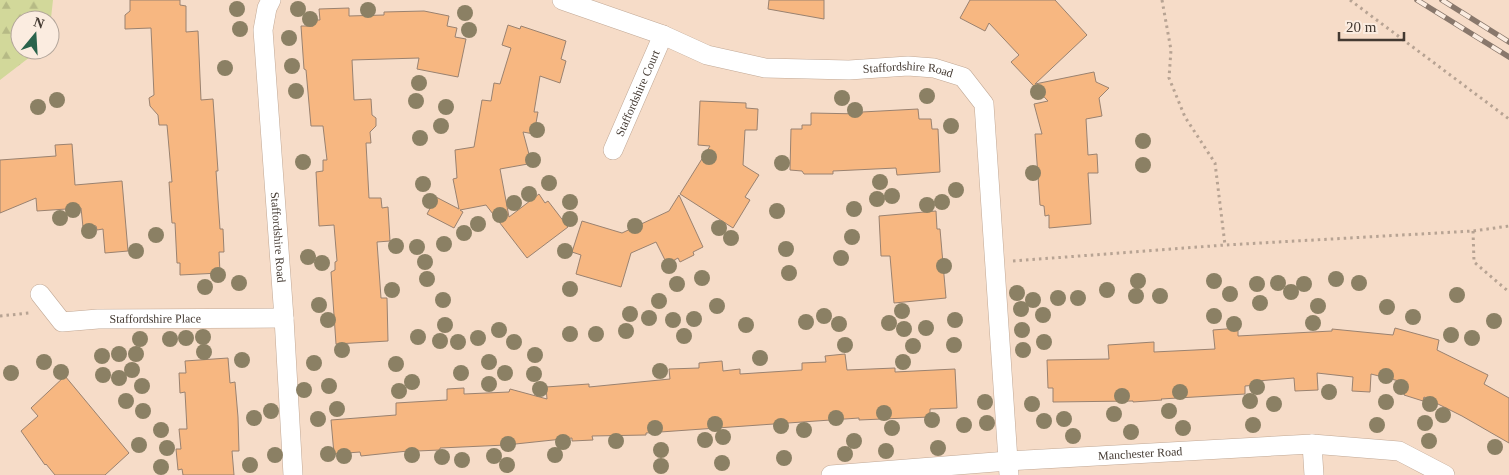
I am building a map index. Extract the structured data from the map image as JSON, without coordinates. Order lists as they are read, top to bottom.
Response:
{
  "streets": {
    "street": [
      "Staffordshire Road",
      "Staffordshire Court",
      "Staffordshire Place",
      "Manchester Road"
    ]
  },
  "crossings": [
    ["Staffordshire Road", "Staffordshire Court"],
    ["Staffordshire Road", "Staffordshire Place"],
    ["Staffordshire Road", "Manchester Road"]
  ],
  "scale_bar": "20 m",
  "north": "top"
}
